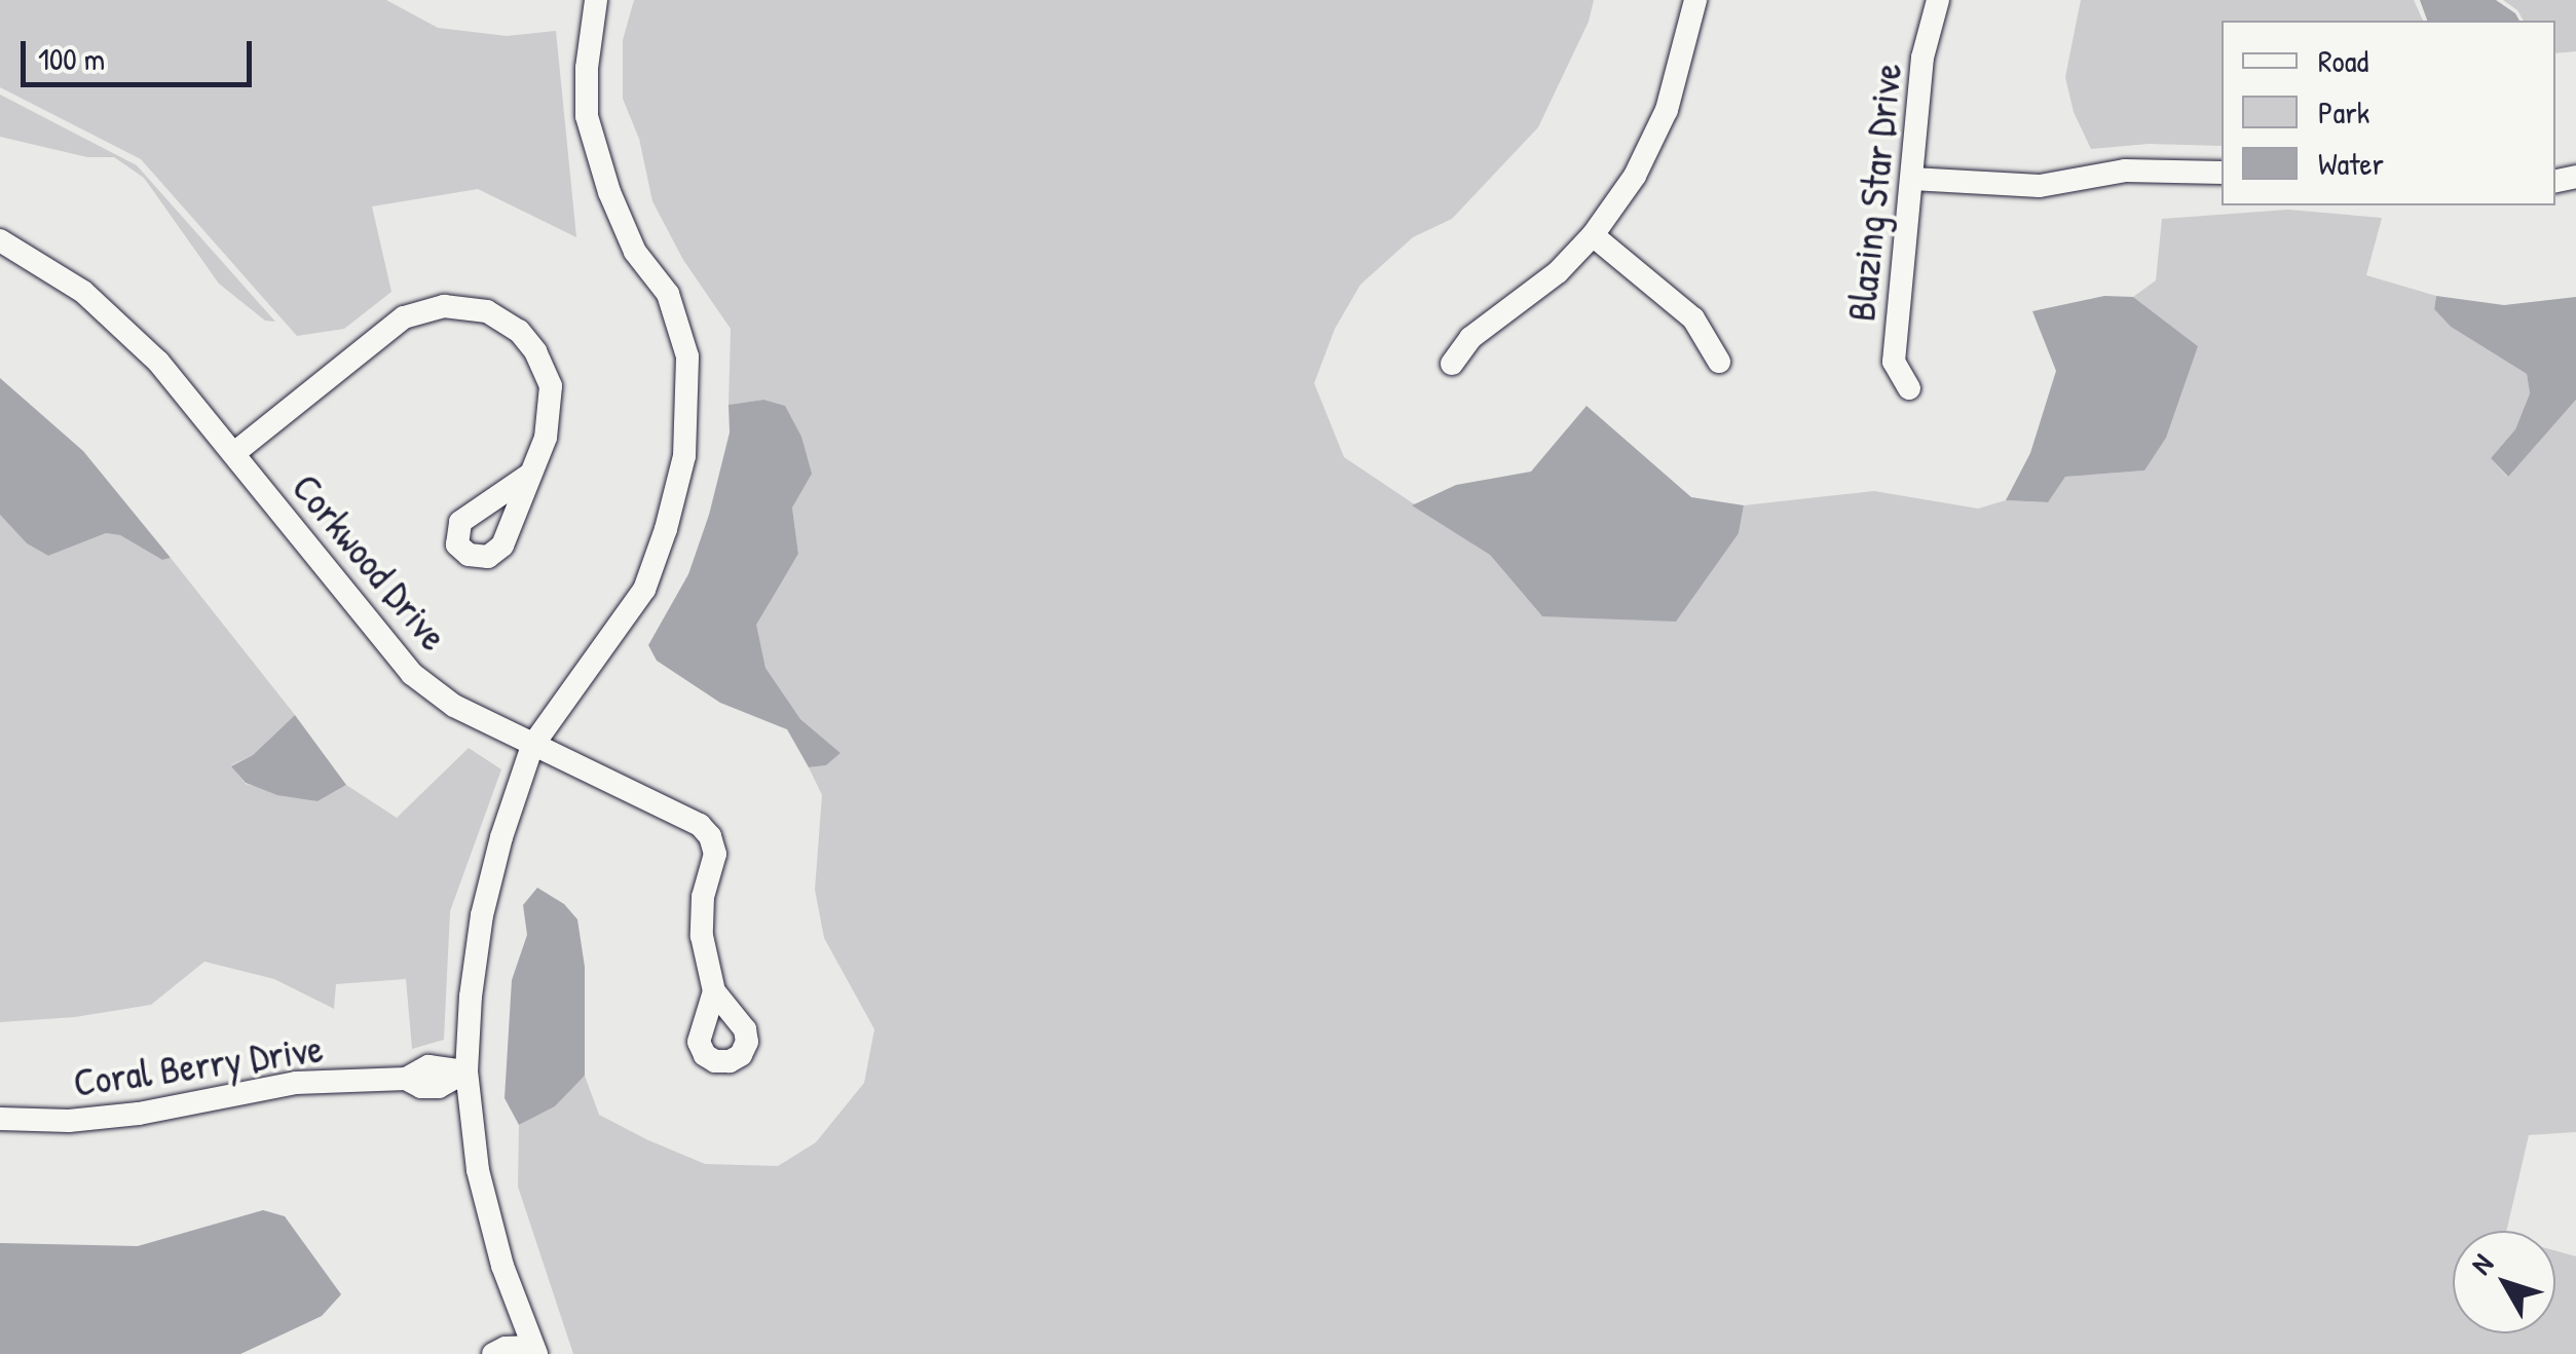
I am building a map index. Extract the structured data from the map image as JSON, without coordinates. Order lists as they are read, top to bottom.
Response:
{
  "streets": {
    "street": ["Blazing Star Drive", "Corkwood Drive", "Coral Berry Drive"]
  },
  "legend": ["Road", "Park", "Water"],
  "scale_bar": "100 m",
  "north": "top left"
}
